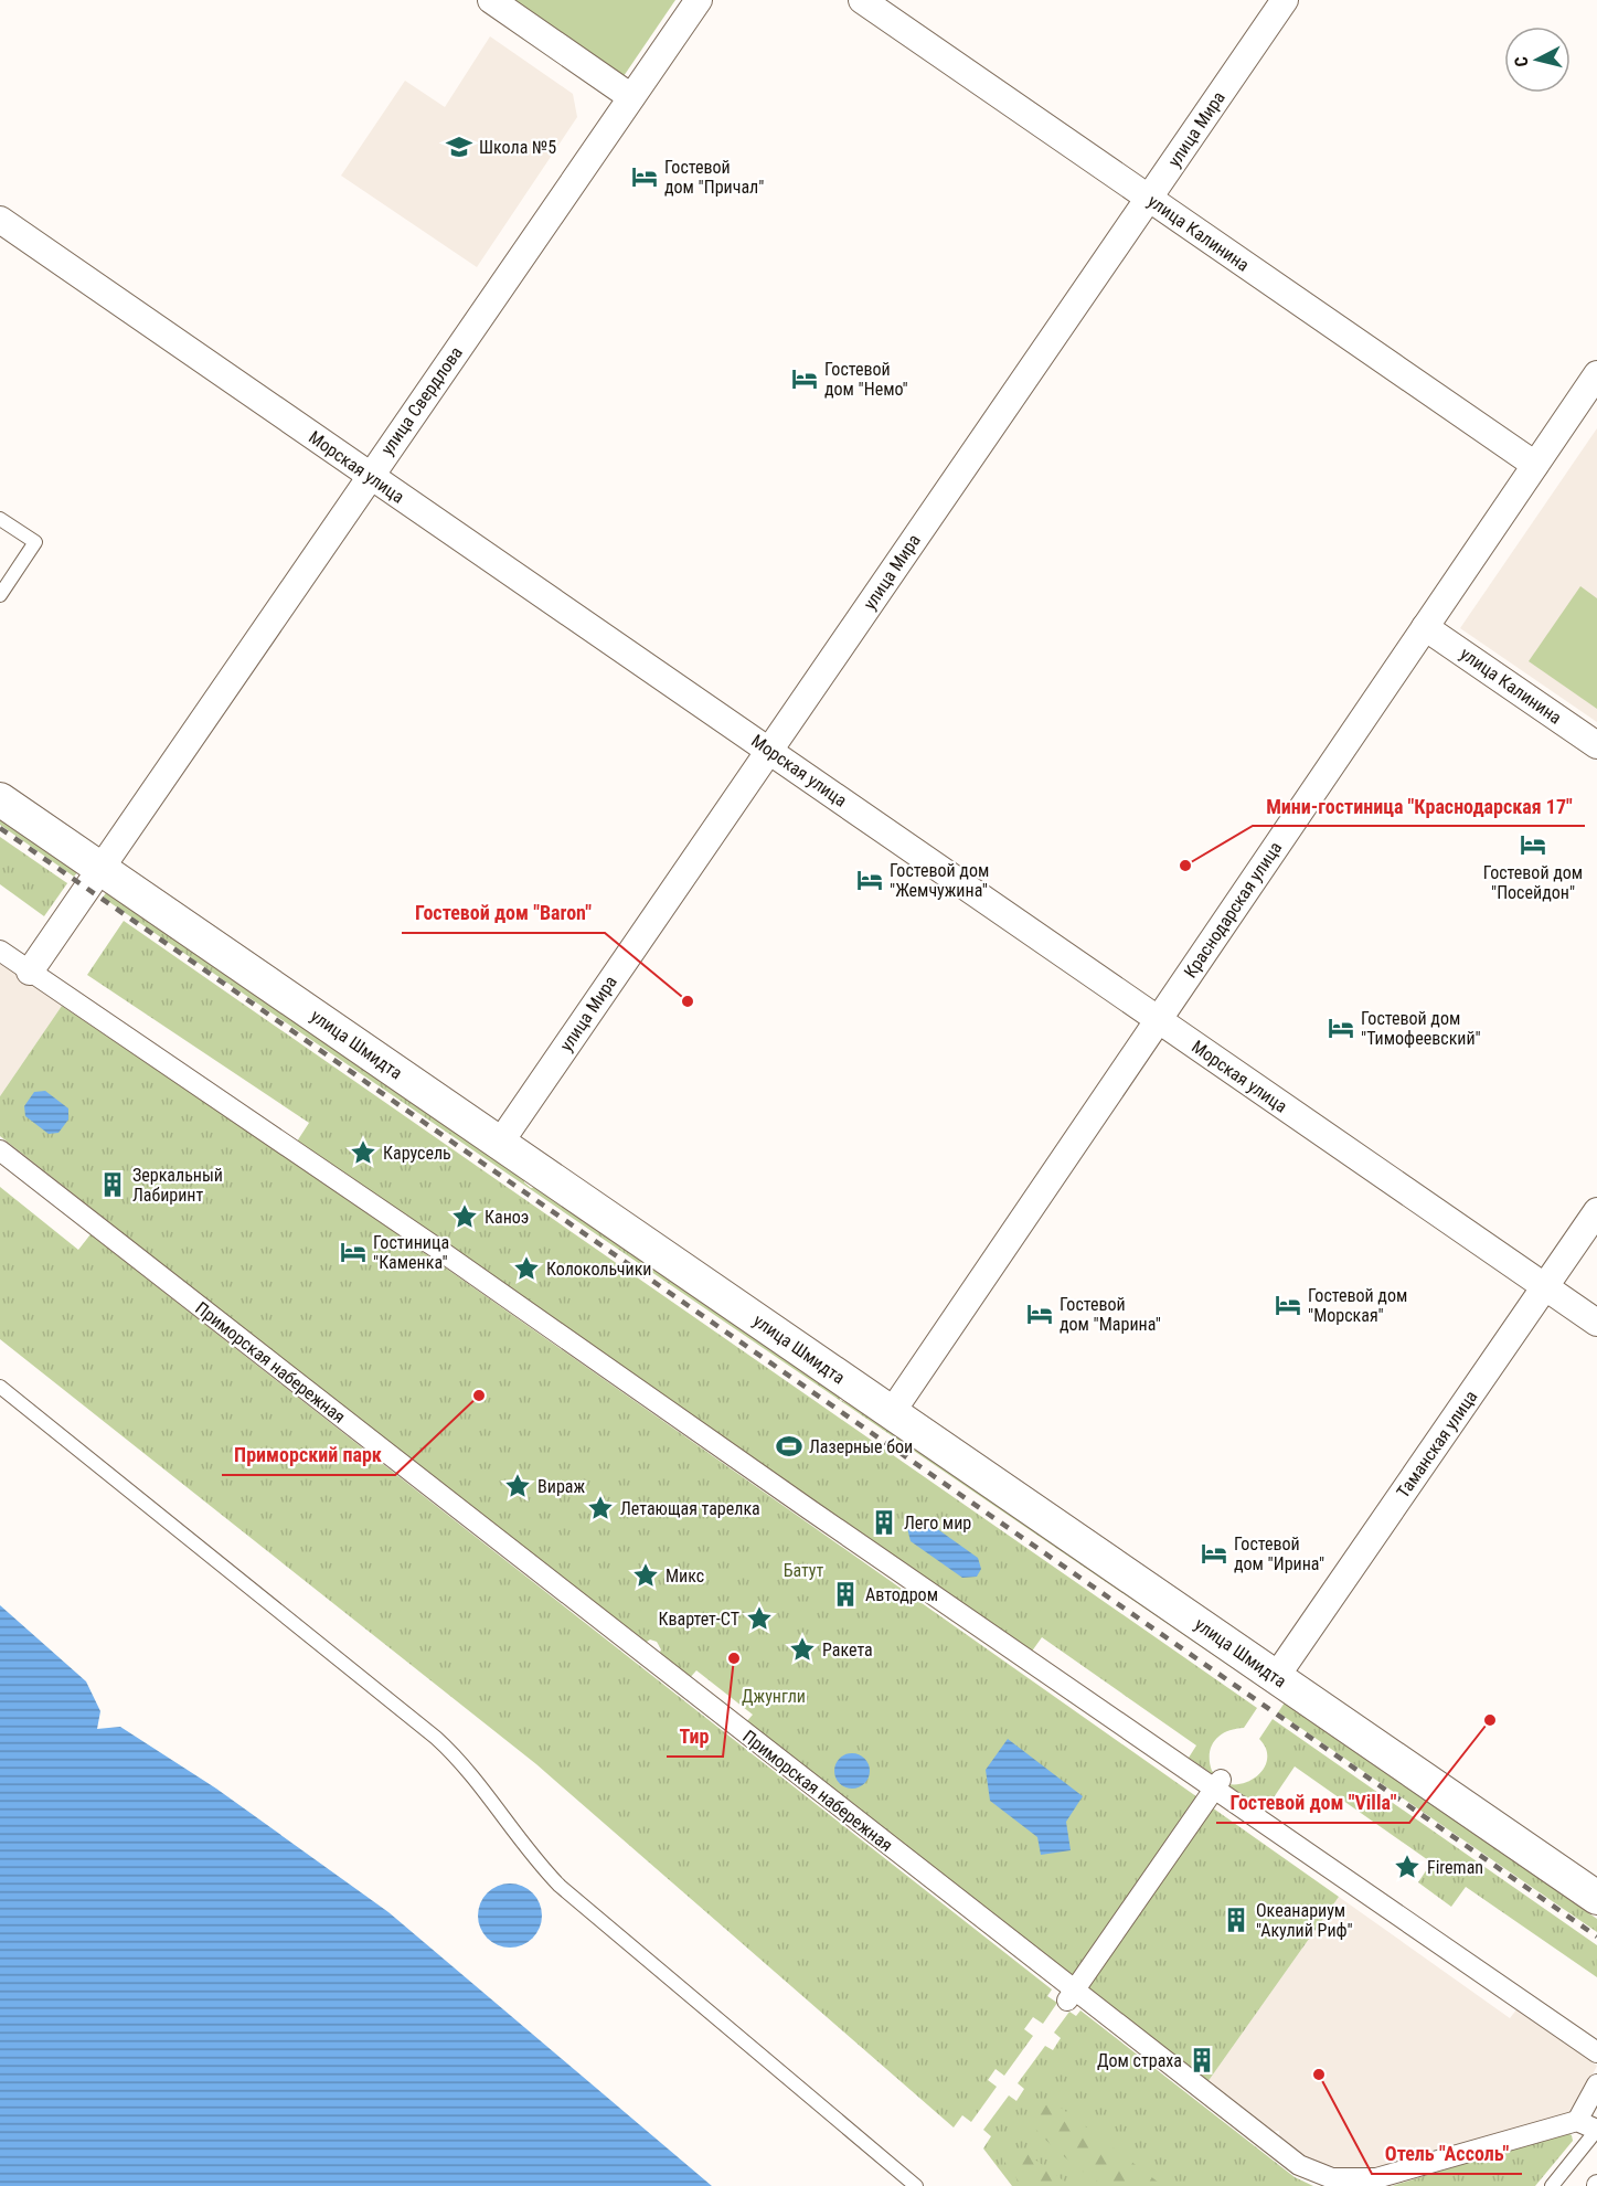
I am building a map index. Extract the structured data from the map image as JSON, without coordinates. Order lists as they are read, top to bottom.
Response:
{
  "streets": {
    "street": [
      "улица Мира",
      "улица Калинина",
      "улица Свердлова",
      "Морская улица",
      "Краснодарская улица",
      "улица Шмидта",
      "Приморская набережная",
      "Таманская улица"
    ]
  },
  "crossings": [
    ["улица Мира", "улица Калинина"],
    ["улица Мира", "Морская улица"],
    ["улица Мира", "улица Шмидта"],
    ["улица Калинина", "Краснодарская улица"],
    ["улица Свердлова", "Морская улица"],
    ["улица Свердлова", "улица Шмидта"],
    ["Морская улица", "Краснодарская улица"],
    ["Морская улица", "Таманская улица"],
    ["Краснодарская улица", "улица Шмидта"],
    ["улица Шмидта", "Таманская улица"]
  ],
  "parks": ["Батут", "Джунгли"],
  "places": {
    "school or university": ["Школа №5"],
    "hotel": [
      "Гостевой дом \"Причал\"",
      "Гостевой дом \"Немо\"",
      "Гостевой дом \"Посейдон\"",
      "Гостевой дом \"Жемчужина\"",
      "Гостевой дом \"Тимофеевский\"",
      "Гостиница \"Каменка\"",
      "Гостевой дом \"Морская\"",
      "Гостевой дом \"Марина\"",
      "Гостевой дом \"Ирина\""
    ],
    "other": [
      "Мини-гостиница \"Краснодарская 17\"",
      "Гостевой дом \"Baron\"",
      "Приморский парк",
      "Тир",
      "Гостевой дом \"Villa\"",
      "Отель \"Ассоль\""
    ],
    "place": [
      "Карусель",
      "Каноэ",
      "Колокольчики",
      "Вираж",
      "Летающая тарелка",
      "Микс",
      "Квартет-СТ",
      "Ракета",
      "Fireman"
    ],
    "building": [
      "Зеркальный Лабиринт",
      "Лего мир",
      "Автодром",
      "Океанариум \"Акулий Риф\"",
      "Дом страха"
    ],
    "sports": ["Лазерные бои"]
  },
  "north": "left"
}
